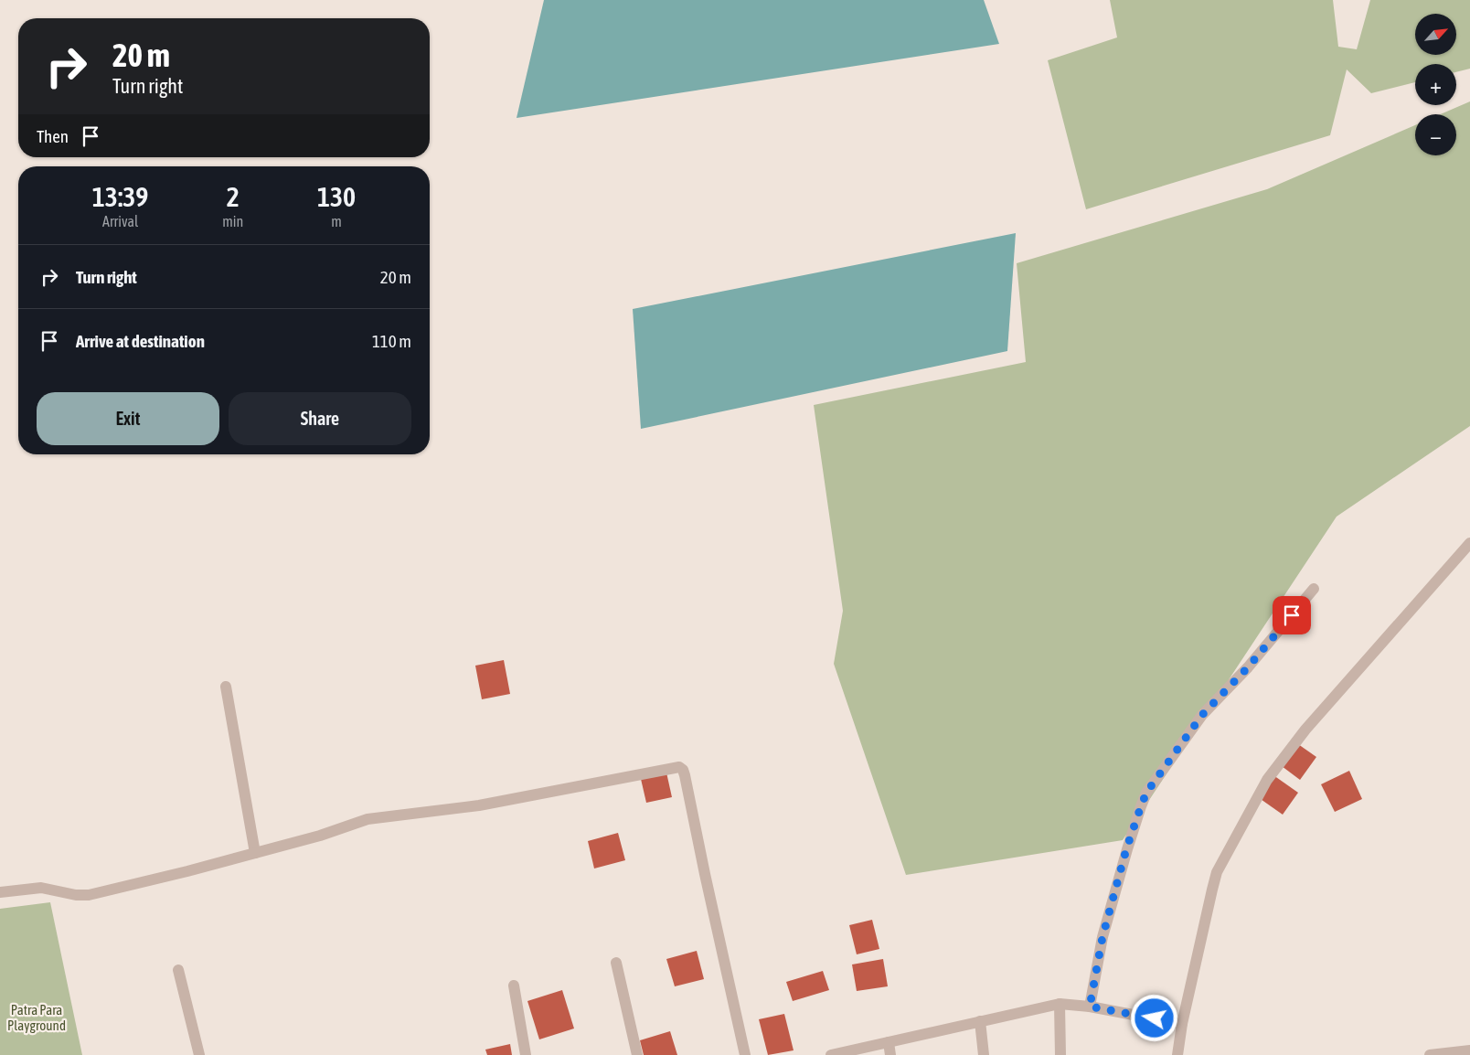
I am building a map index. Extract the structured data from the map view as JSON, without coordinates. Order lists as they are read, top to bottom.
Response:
{
  "parks": ["Patra Para Playground"],
  "north": "top right",
  "page": {
    "map_buttons": ["+", "−"],
    "turn": ["20 m", "Turn right"],
    "then": "Then",
    "eta": [
      "13:39",
      "Arrival",
      "2",
      "min",
      "130",
      "m"
    ],
    "list": [
      {
        "name": "Turn right",
        "value": "20 m"
      },
      {
        "name": "Arrive at destination",
        "value": "110 m"
      }
    ],
    "buttons": ["Exit", "Share"]
  }
}
